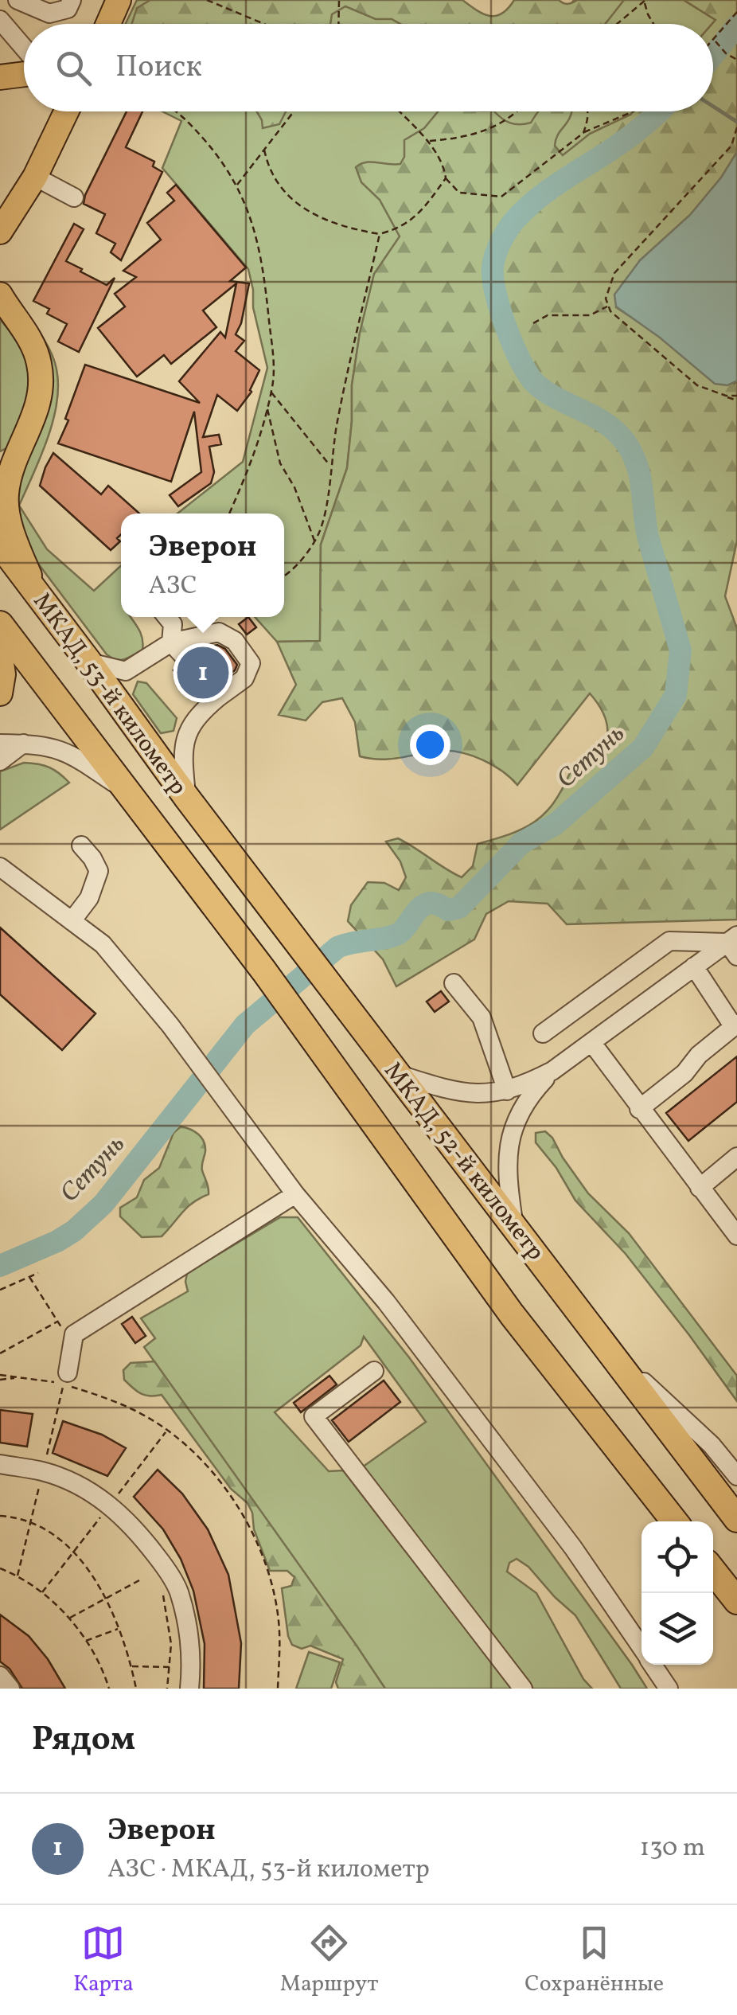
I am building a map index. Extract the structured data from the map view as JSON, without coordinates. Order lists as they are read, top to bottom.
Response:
{
  "streets": {
    "highway": ["МКАД, 53-й километр", "МКАД, 52-й километр"]
  },
  "crossings": [
    ["МКАД, 53-й километр", "МКАД, 52-й километр"]
  ],
  "water": ["Сетунь"],
  "page": {
    "search": "Поиск",
    "popup": ["Эверон", "АЗС"],
    "pins": "1",
    "heading": "Рядом",
    "list": [
      {
        "mark": "1",
        "name": "Эверон",
        "note": "АЗС · МКАД, 53-й километр",
        "value": "130 m"
      }
    ],
    "nav": ["Карта", "Маршрут", "Сохранённые"]
  }
}
